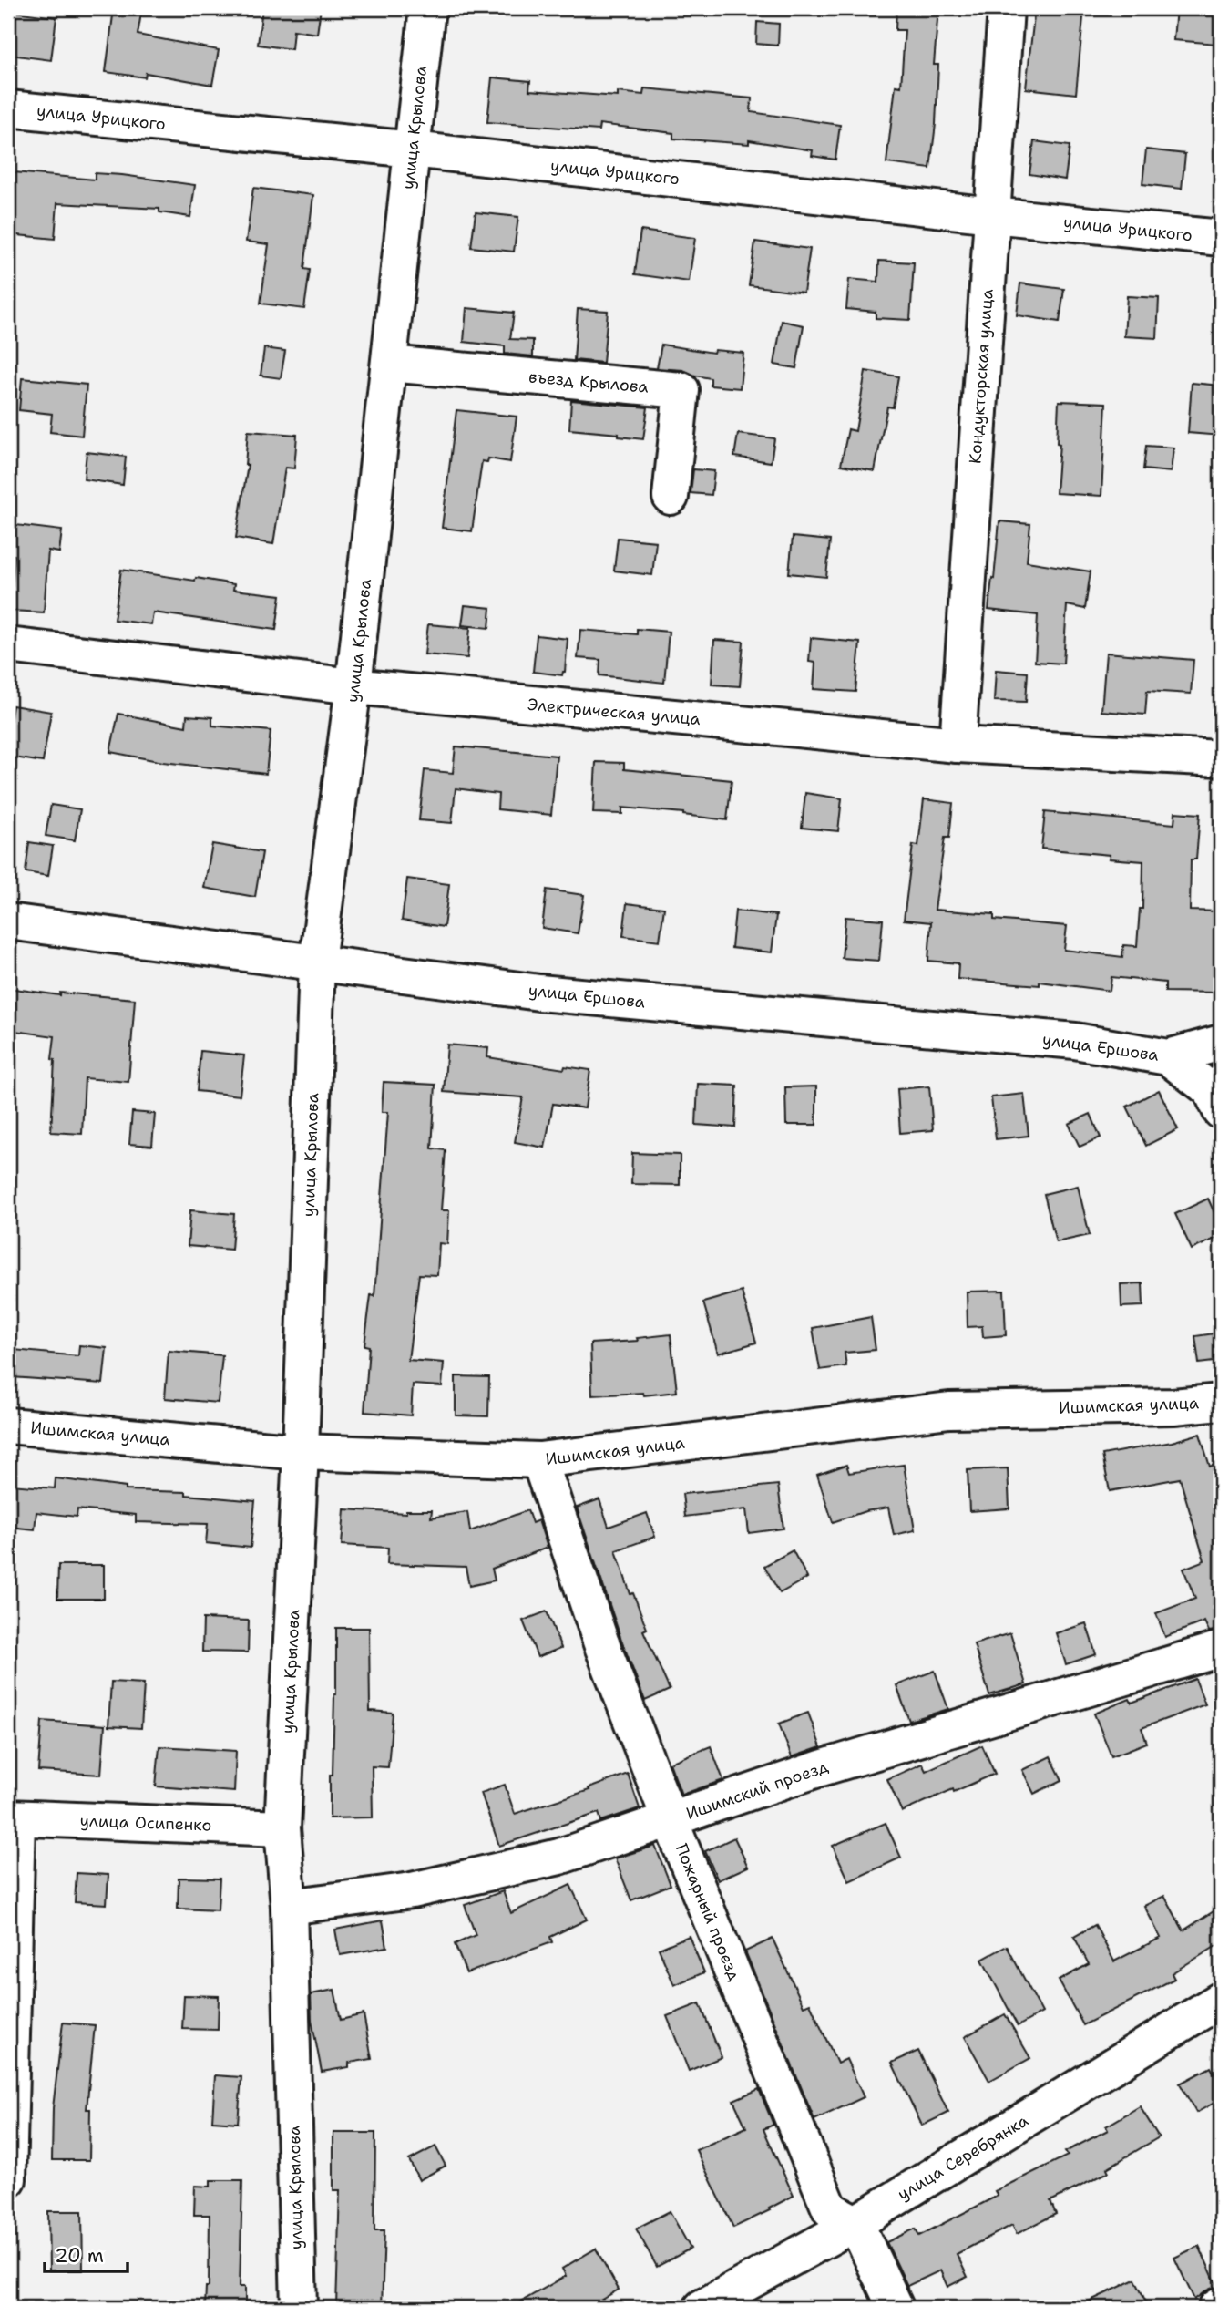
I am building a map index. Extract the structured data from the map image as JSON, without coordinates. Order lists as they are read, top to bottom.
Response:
{
  "streets": {
    "street": [
      "улица Урицкого",
      "улица Крылова",
      "Кондукторская улица",
      "въезд Крылова",
      "Электрическая улица",
      "улица Ершова",
      "Ишимская улица",
      "Ишимский проезд",
      "улица Осипенко",
      "Пожарный проезд",
      "улица Серебрянка"
    ]
  },
  "crossings": [
    ["улица Урицкого", "улица Крылова"],
    ["улица Урицкого", "Кондукторская улица"],
    ["улица Крылова", "въезд Крылова"],
    ["улица Крылова", "Электрическая улица"],
    ["улица Крылова", "улица Ершова"],
    ["улица Крылова", "Ишимская улица"],
    ["улица Крылова", "Ишимский проезд"],
    ["улица Крылова", "улица Осипенко"],
    ["Кондукторская улица", "Электрическая улица"],
    ["Ишимская улица", "Пожарный проезд"],
    ["Ишимский проезд", "Пожарный проезд"],
    ["Пожарный проезд", "улица Серебрянка"]
  ],
  "scale_bar": "20 m"
}
